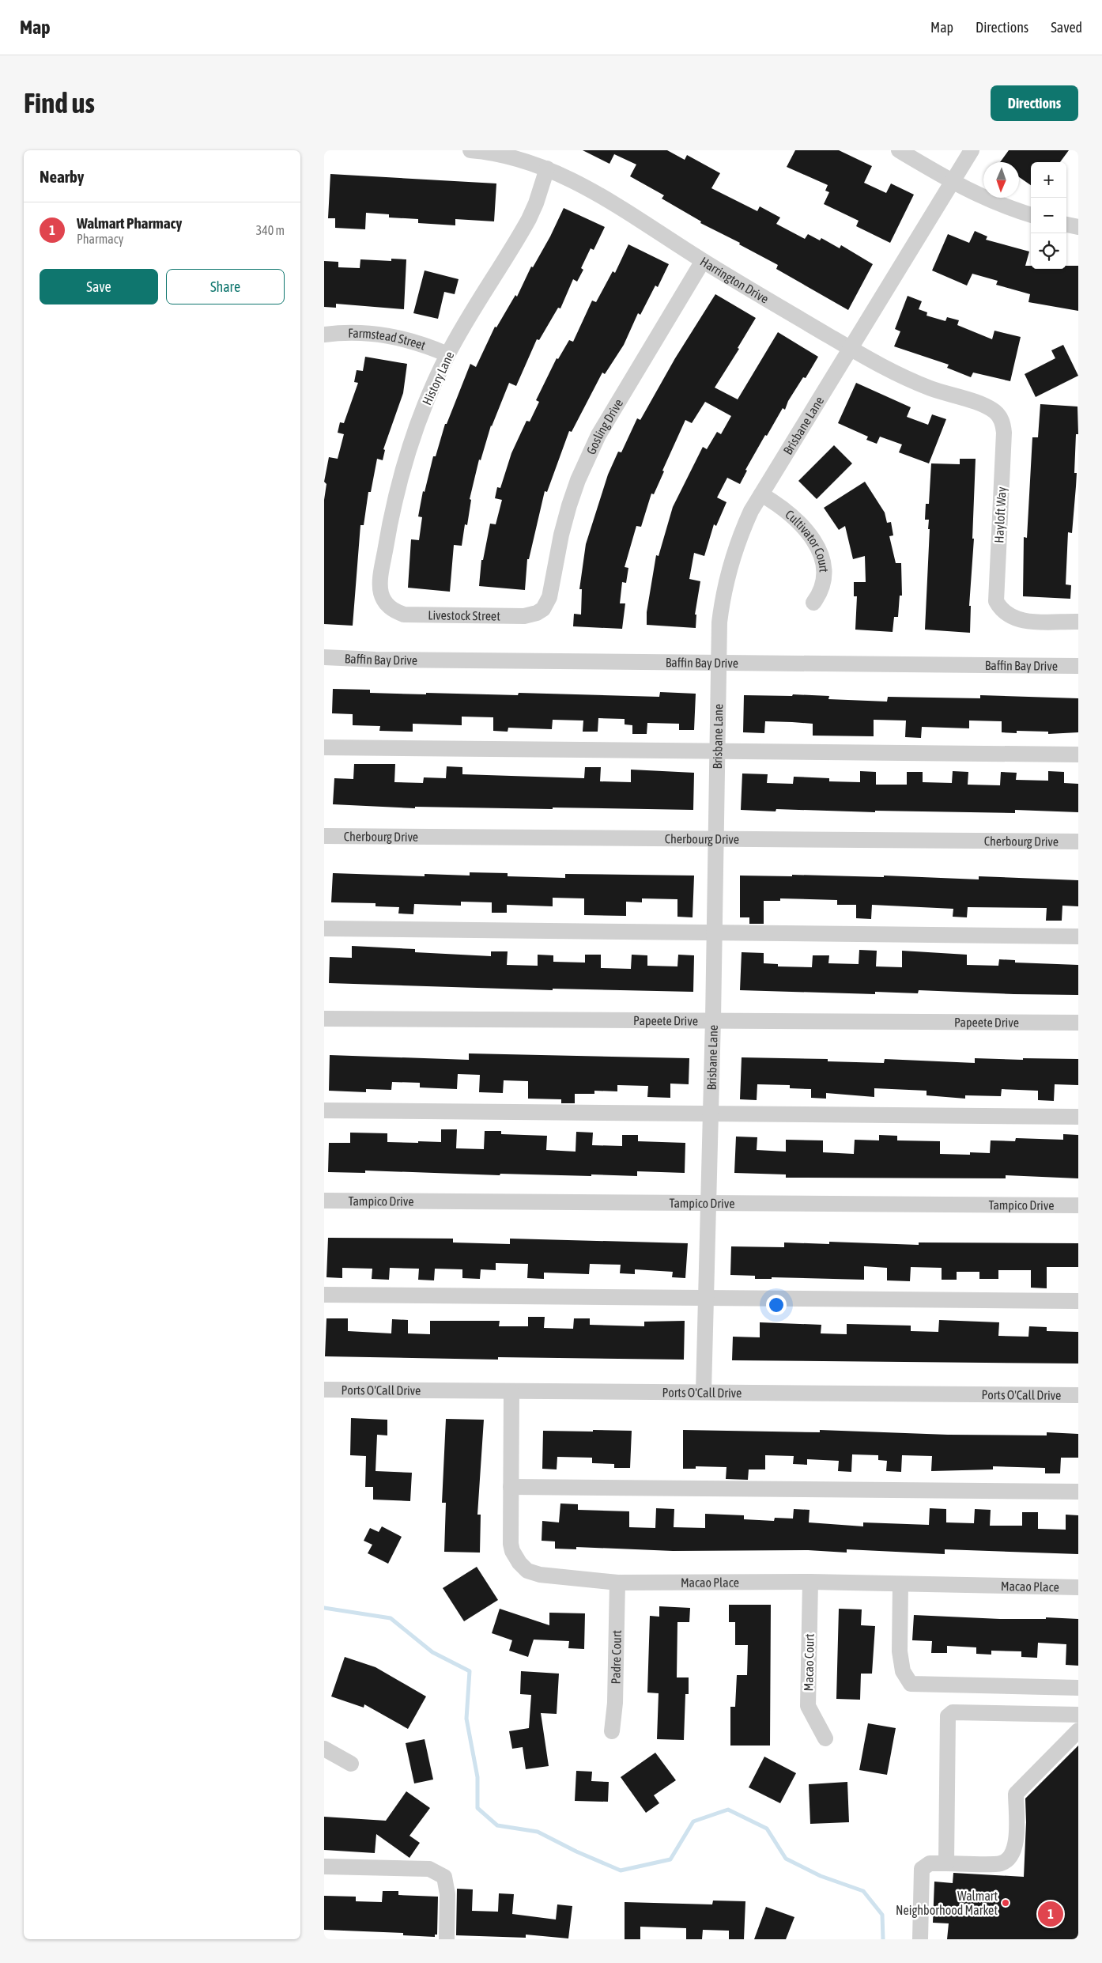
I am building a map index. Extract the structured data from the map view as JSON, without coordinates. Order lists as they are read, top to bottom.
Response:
{
  "streets": {
    "street": [
      "Harrington Drive",
      "Farmstead Street",
      "History Lane",
      "Brisbane Lane",
      "Gosling Drive",
      "Hayloft Way",
      "Cultivator Court",
      "Livestock Street",
      "Baffin Bay Drive",
      "Cherbourg Drive",
      "Papeete Drive",
      "Tampico Drive",
      "Ports O'Call Drive",
      "Macao Place",
      "Padre Court",
      "Macao Court"
    ]
  },
  "crossings": [
    ["Harrington Drive", "History Lane"],
    ["Harrington Drive", "Brisbane Lane"],
    ["Harrington Drive", "Gosling Drive"],
    ["Harrington Drive", "Hayloft Way"],
    ["Farmstead Street", "History Lane"],
    ["History Lane", "Livestock Street"],
    ["Brisbane Lane", "Cultivator Court"],
    ["Brisbane Lane", "Baffin Bay Drive"],
    ["Brisbane Lane", "Cherbourg Drive"],
    ["Brisbane Lane", "Papeete Drive"],
    ["Brisbane Lane", "Tampico Drive"],
    ["Brisbane Lane", "Ports O'Call Drive"],
    ["Gosling Drive", "Livestock Street"],
    ["Ports O'Call Drive", "Macao Place"],
    ["Macao Place", "Padre Court"],
    ["Macao Place", "Macao Court"]
  ],
  "places": ["Walmart Neighborhood Market"],
  "north": "bottom",
  "page": {
    "header": "Map",
    "nav": ["Map", "Directions", "Saved"],
    "buttons": [
      "Directions",
      ["Save", "Share"]
    ],
    "title": "Find us",
    "heading": "Nearby",
    "map_buttons": ["+", "−"],
    "list": [
      {
        "mark": "1",
        "name": "Walmart Pharmacy",
        "note": "Pharmacy",
        "value": "340 m"
      }
    ],
    "pins": "1"
  }
}
